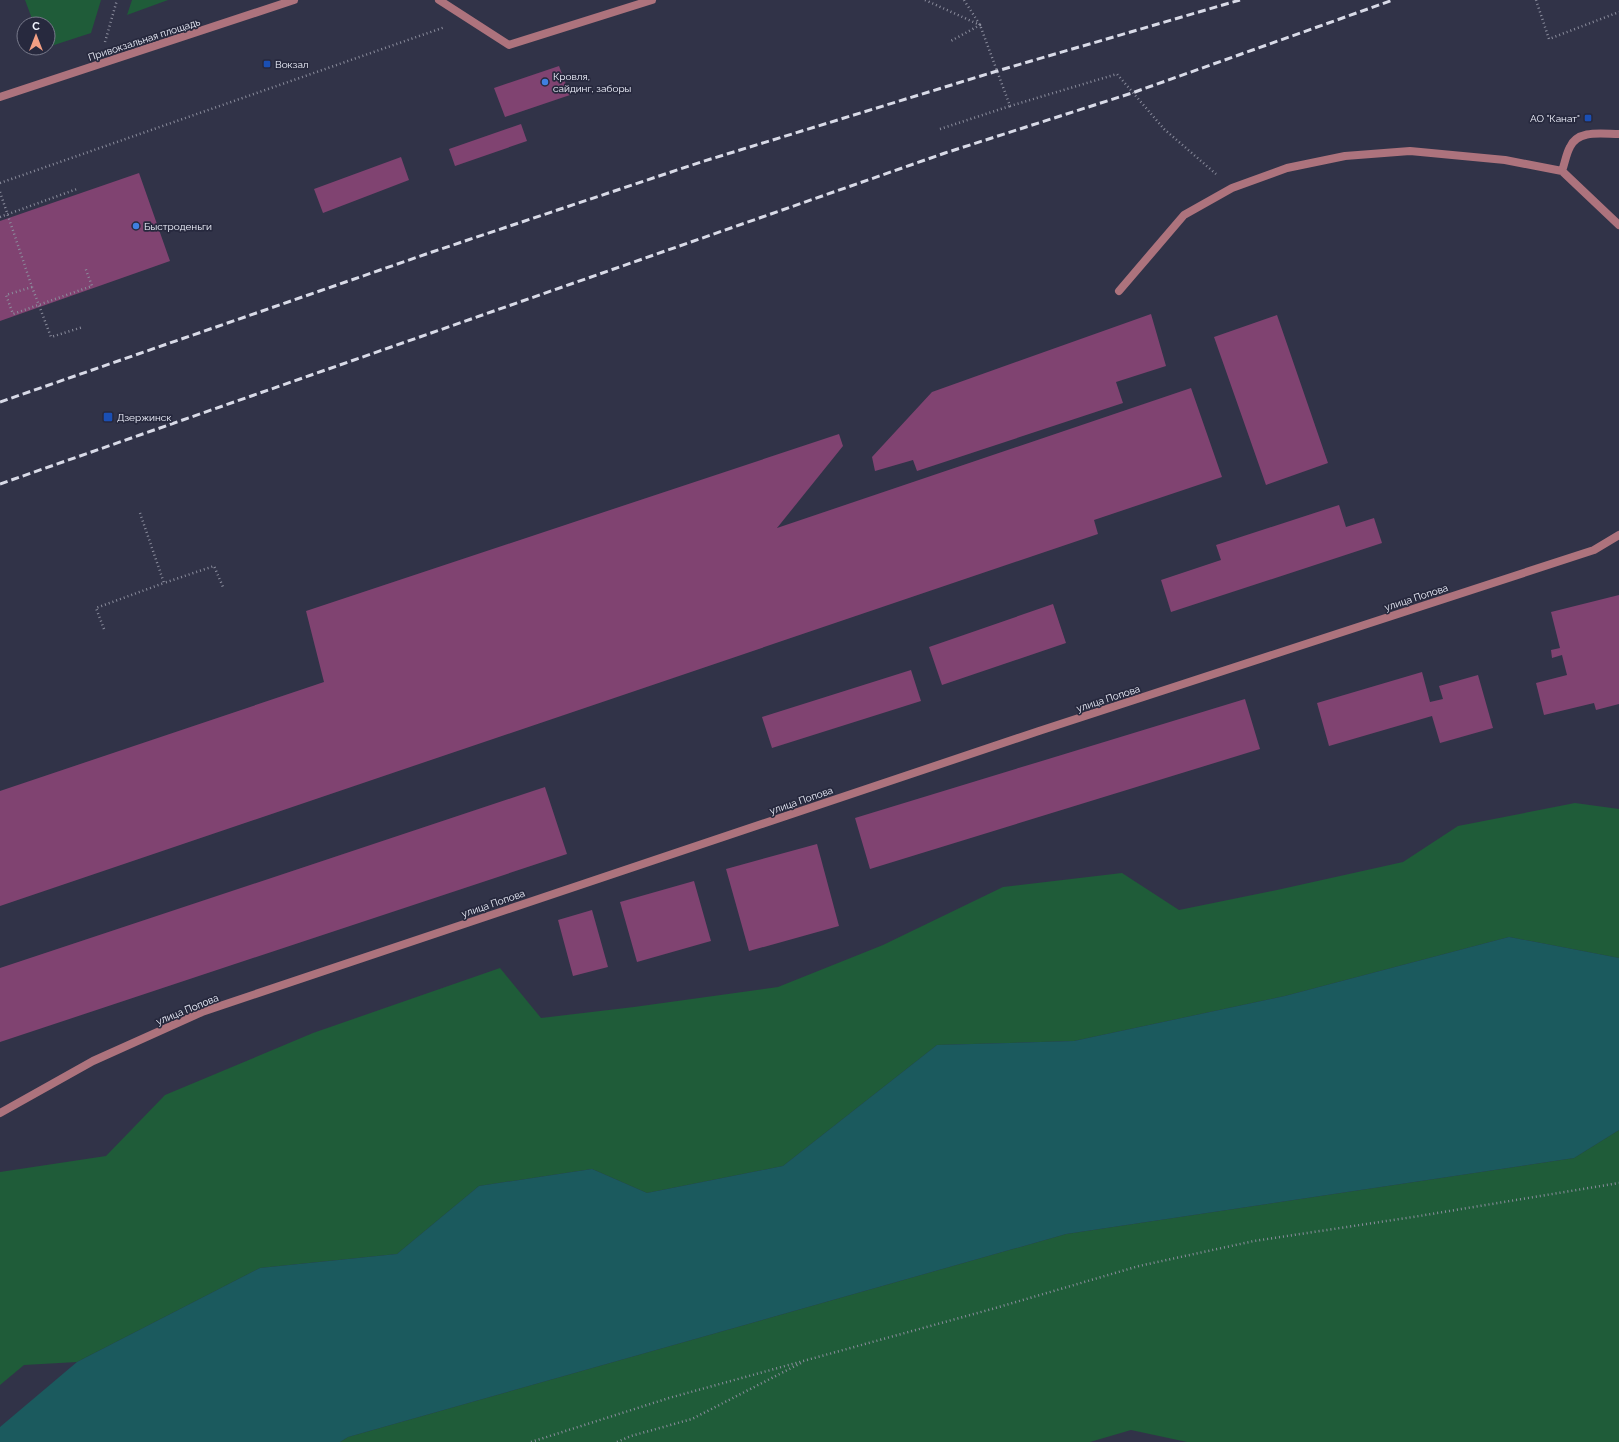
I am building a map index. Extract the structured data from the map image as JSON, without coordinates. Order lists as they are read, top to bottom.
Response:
{
  "streets": {
    "street": ["Привокзальная площадь", "улица Попова"]
  },
  "places": {
    "transit": ["Вокзал", "АО \"Канат\"", "Дзержинск"],
    "other": ["Кровля, сайдинг, заборы", "Быстроденьги"]
  },
  "north": "top"
}
